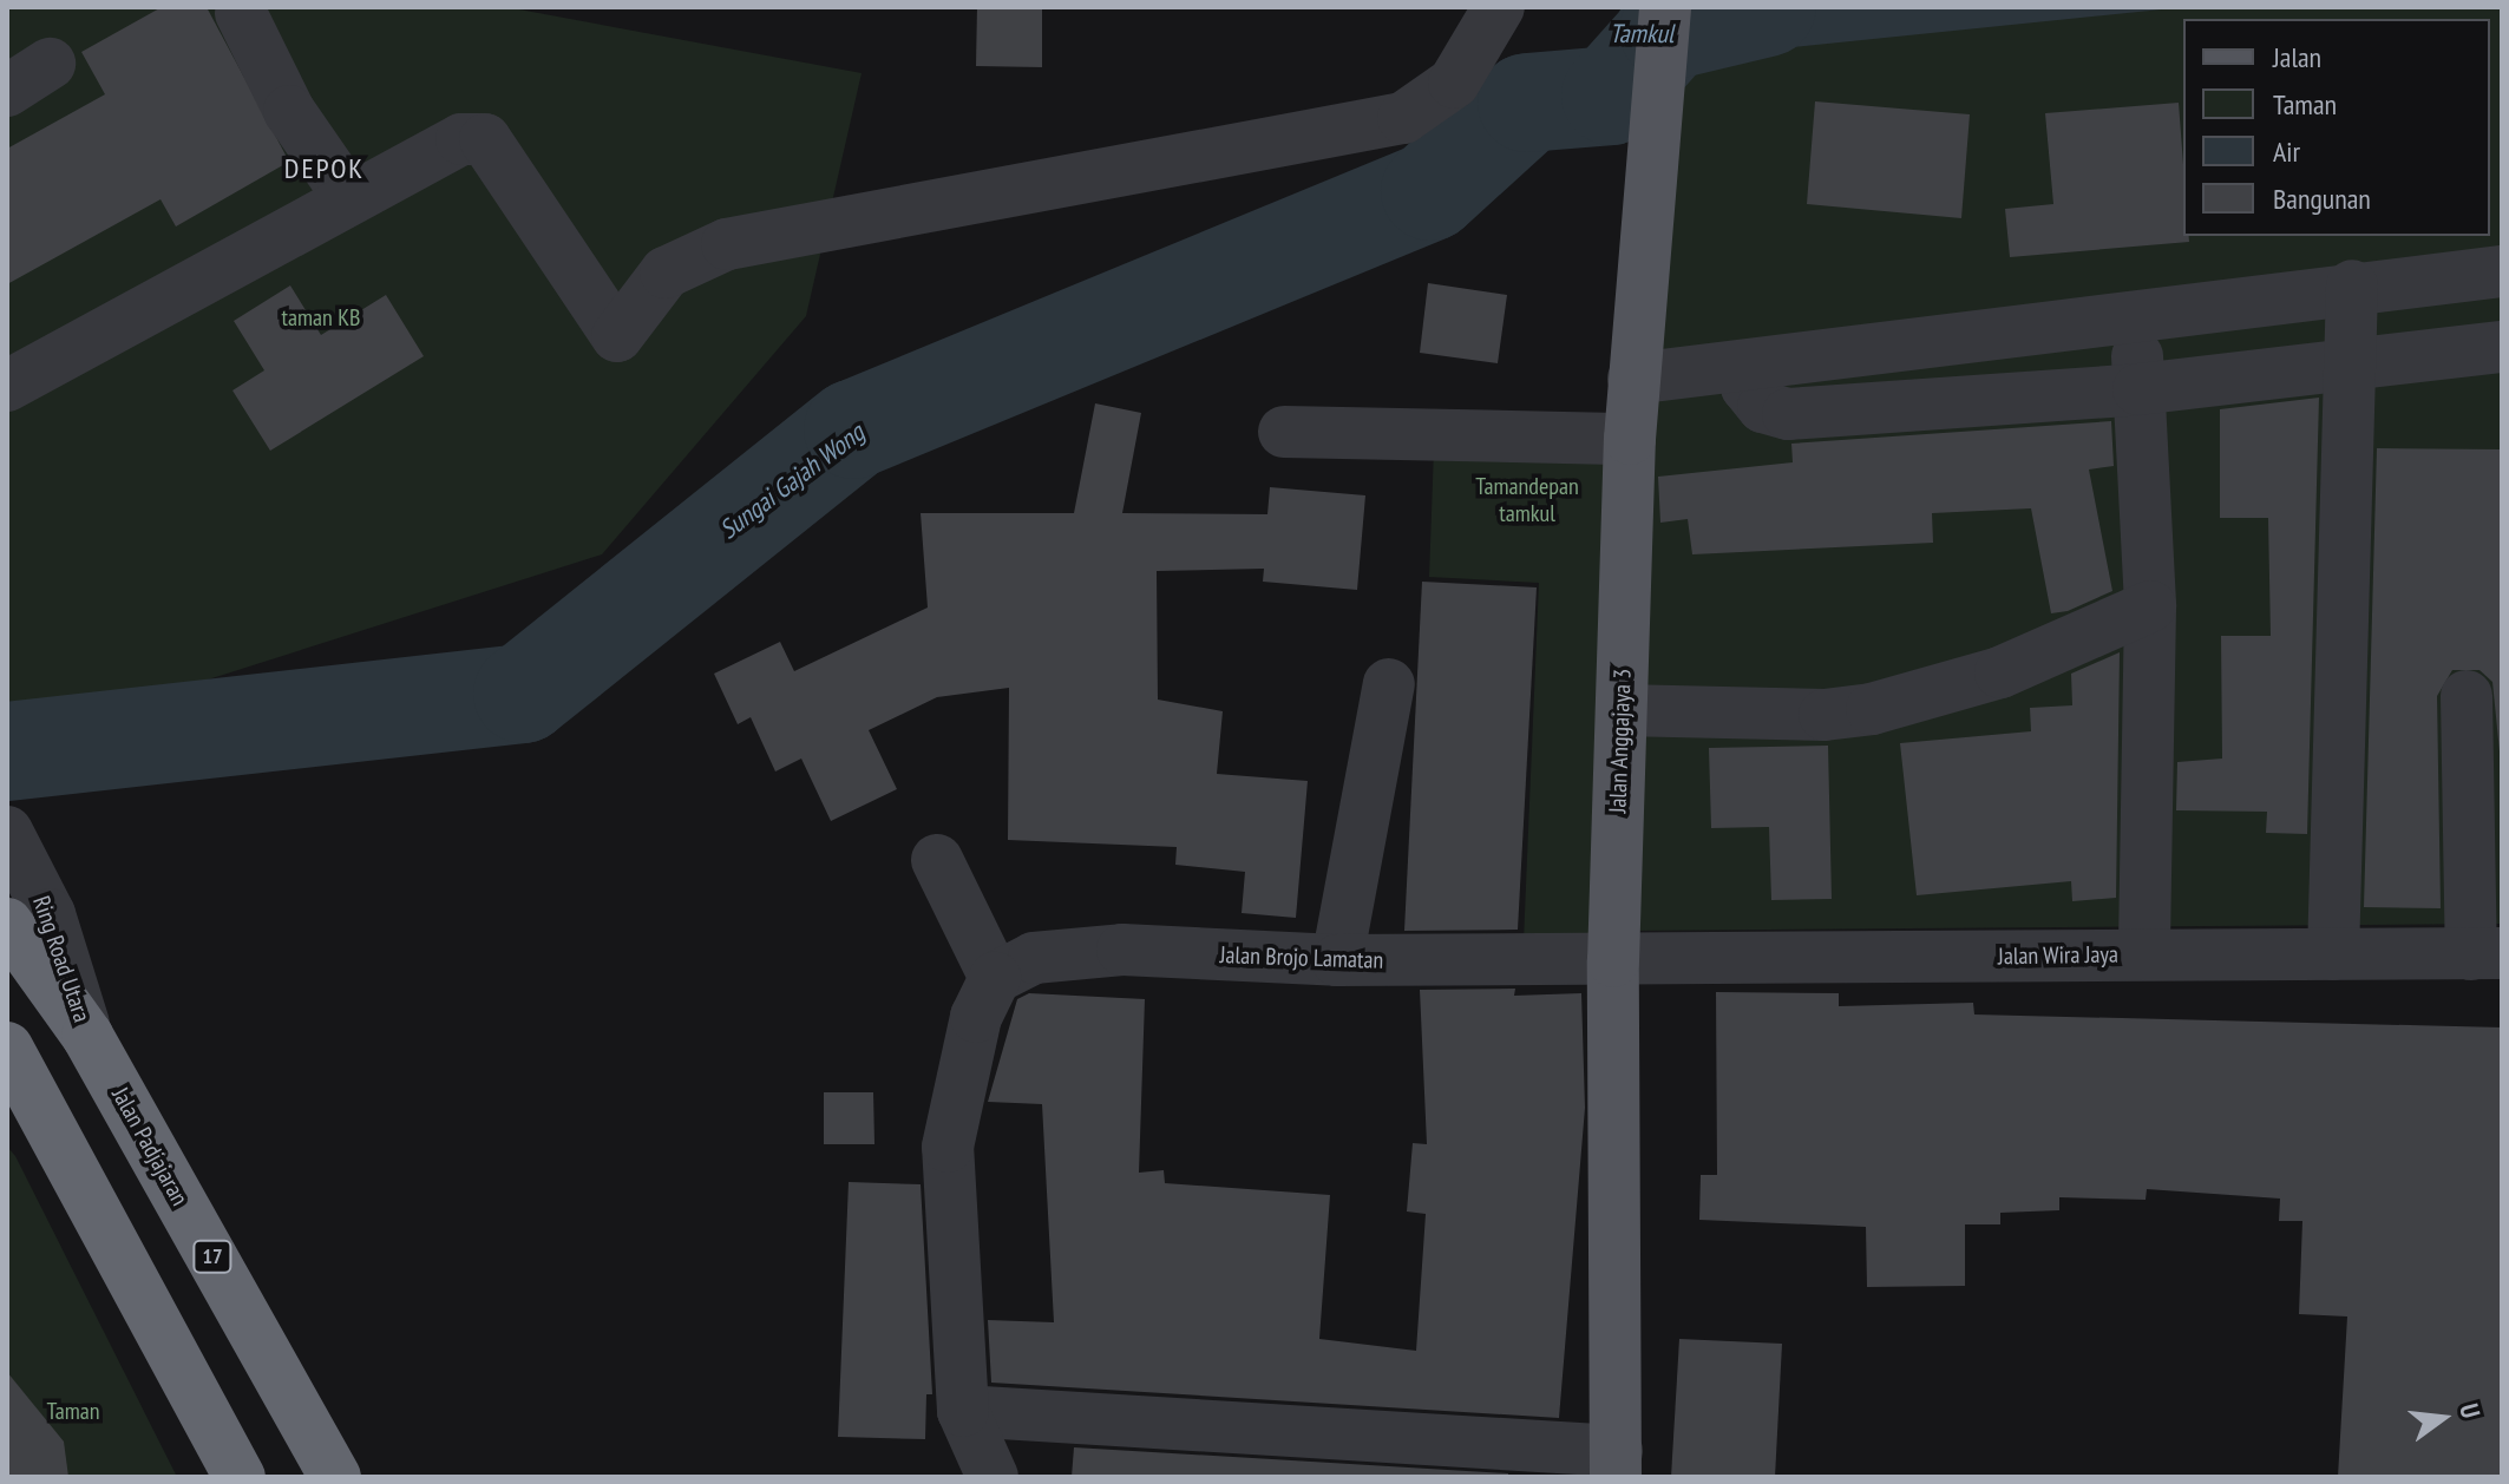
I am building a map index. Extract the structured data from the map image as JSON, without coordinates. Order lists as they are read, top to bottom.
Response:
{
  "streets": {
    "highway": ["Jalan Padjajaran", "17"],
    "main road": ["Jalan Anggajaya 3"],
    "street": ["Jalan Wira Jaya", "Jalan Brojo Lamatan", "Ring Road Utara"]
  },
  "crossings": [
    ["Jalan Anggajaya 3", "Jalan Wira Jaya"],
    ["Jalan Anggajaya 3", "Jalan Brojo Lamatan"],
    ["Jalan Wira Jaya", "Jalan Brojo Lamatan"],
    ["Ring Road Utara", "Jalan Padjajaran"]
  ],
  "districts": ["DEPOK"],
  "water": ["Tamkul", "Sungai Gajah Wong"],
  "parks": ["taman KB", "Tamandepan tamkul", "Taman"],
  "legend": [
    "Jalan",
    "Taman",
    "Air",
    "Bangunan"
  ],
  "north": "right"
}
